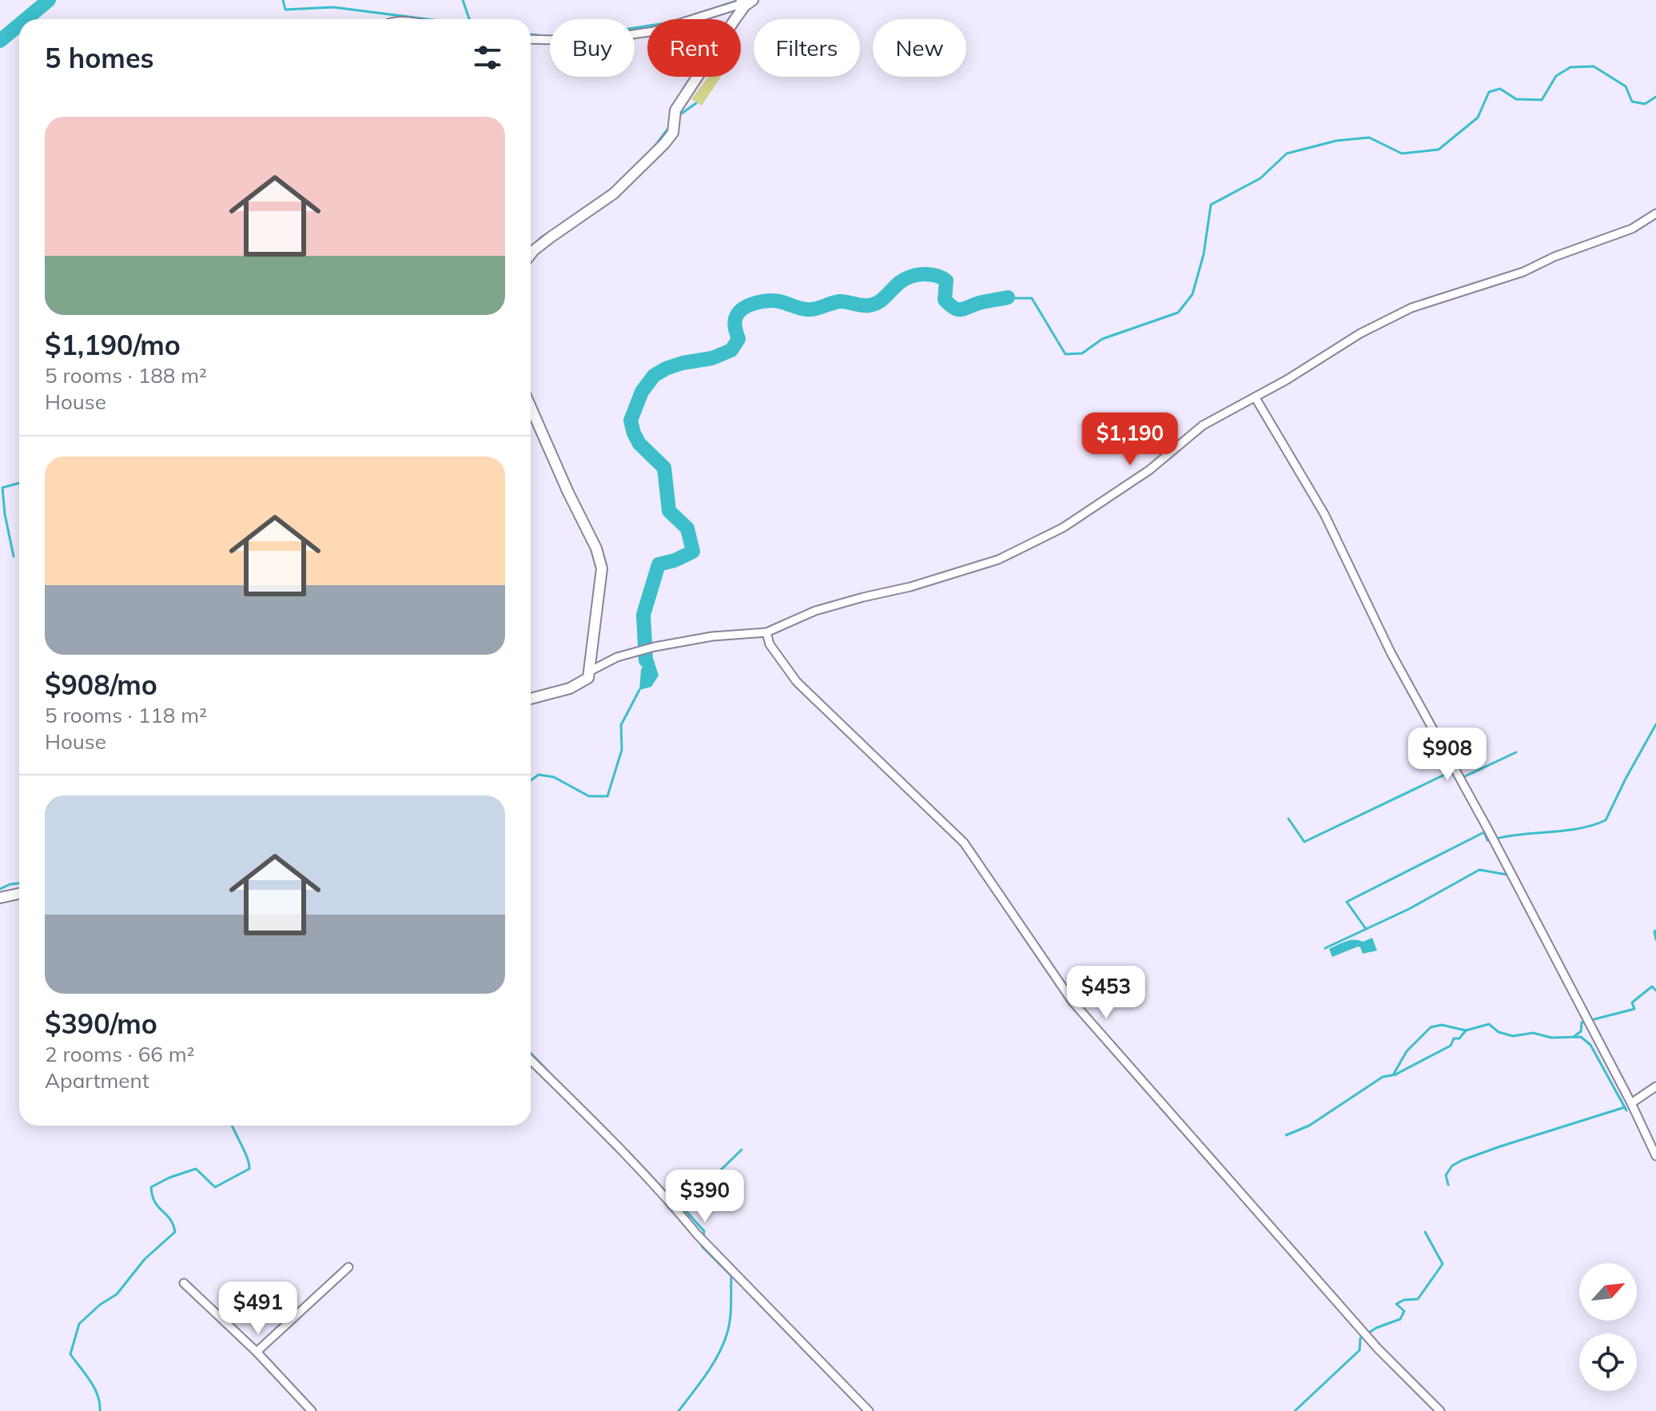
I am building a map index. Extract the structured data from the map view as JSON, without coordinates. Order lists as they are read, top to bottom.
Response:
{
  "north": "top right",
  "page": {
    "chip": [
      "Buy",
      "Rent",
      "Filters",
      "New"
    ],
    "heading": "5 homes",
    "list": [
      {
        "name": "$1,190/mo",
        "note": "5 rooms · 188 m² · House"
      },
      {
        "name": "$908/mo",
        "note": "5 rooms · 118 m² · House"
      },
      {
        "name": "$390/mo",
        "note": "2 rooms · 66 m² · Apartment"
      }
    ],
    "price": [
      "$1,190",
      "$908",
      "$453",
      "$390",
      "$491"
    ]
  }
}
